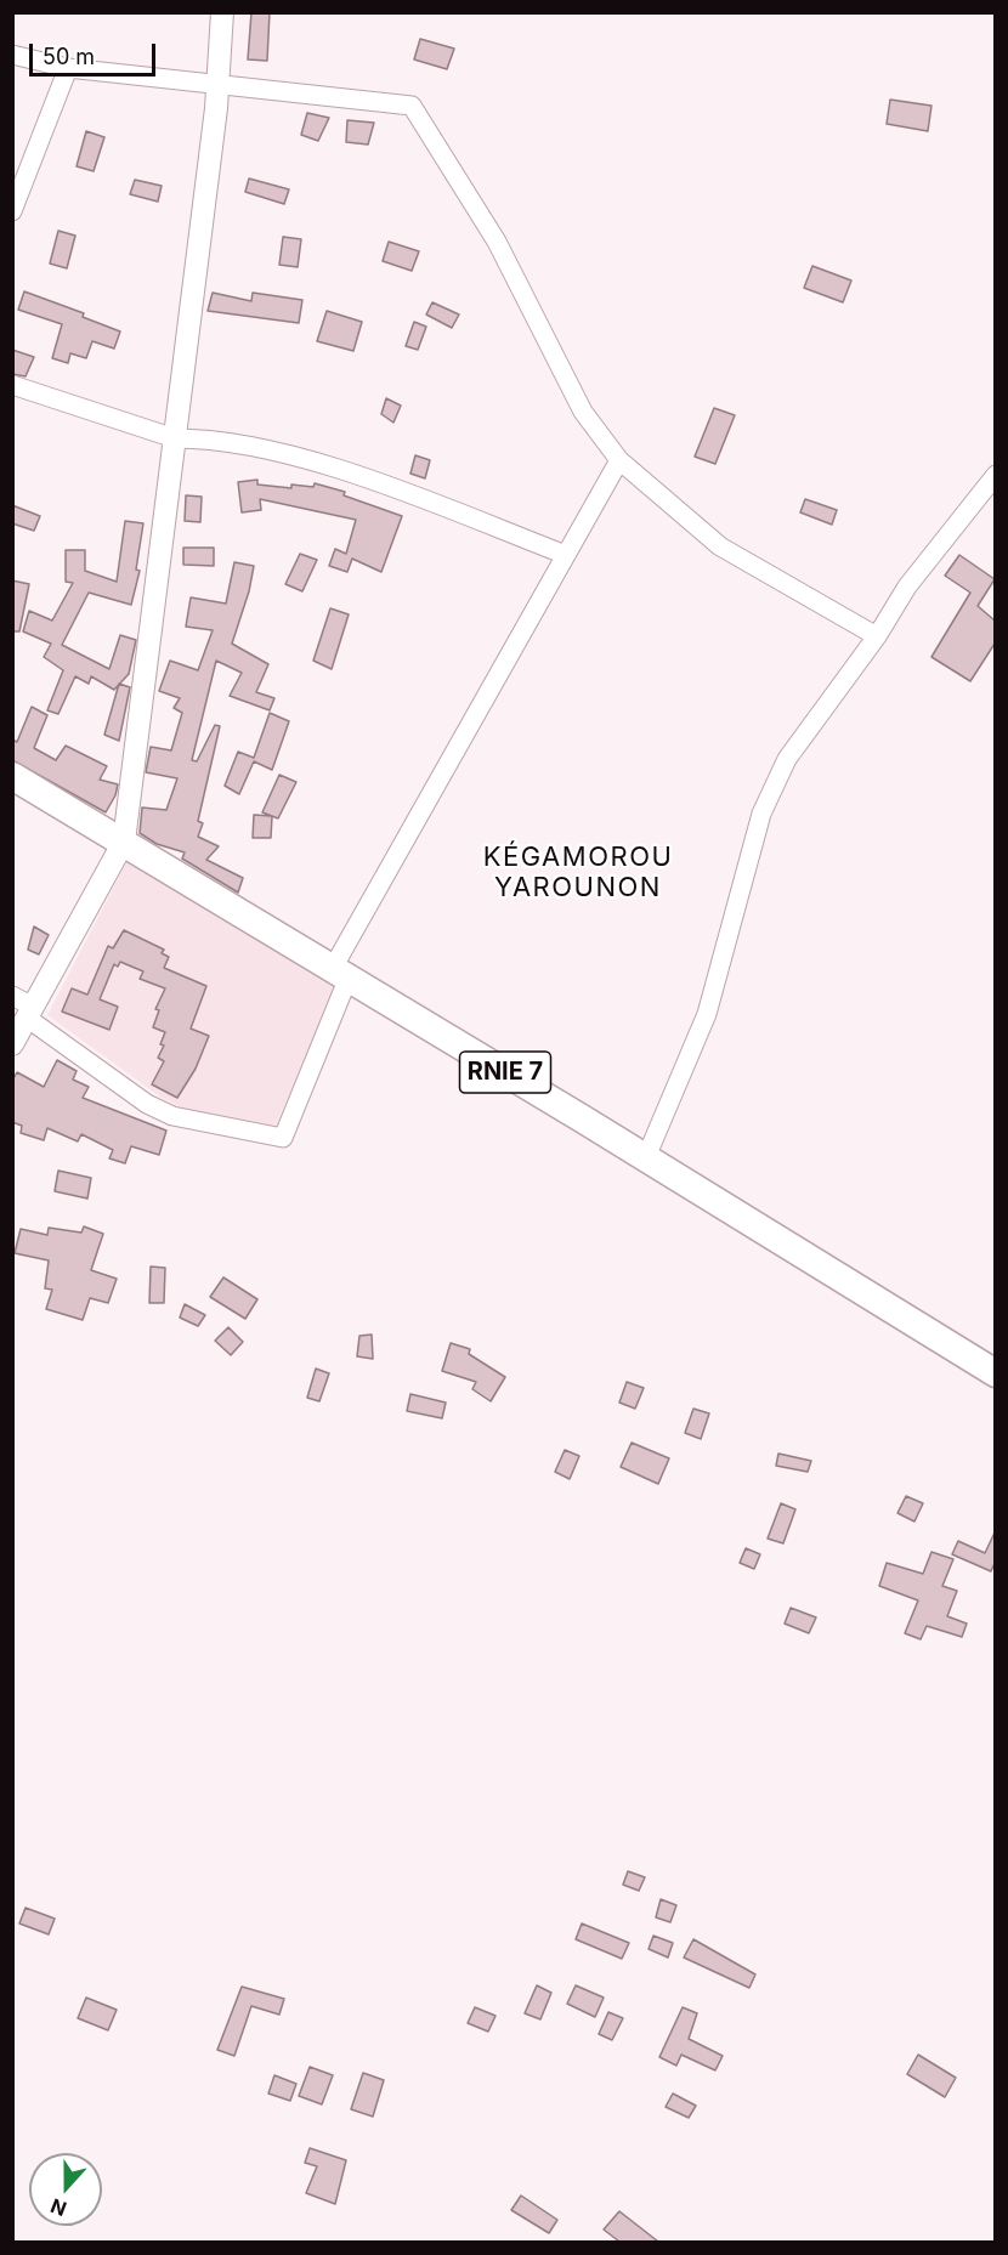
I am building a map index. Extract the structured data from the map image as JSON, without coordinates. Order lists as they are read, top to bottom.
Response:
{
  "streets": {
    "main road": ["RNIE 7"]
  },
  "districts": ["KÉGAMOROU YAROUNON"],
  "scale_bar": "50 m",
  "north": "bottom"
}
